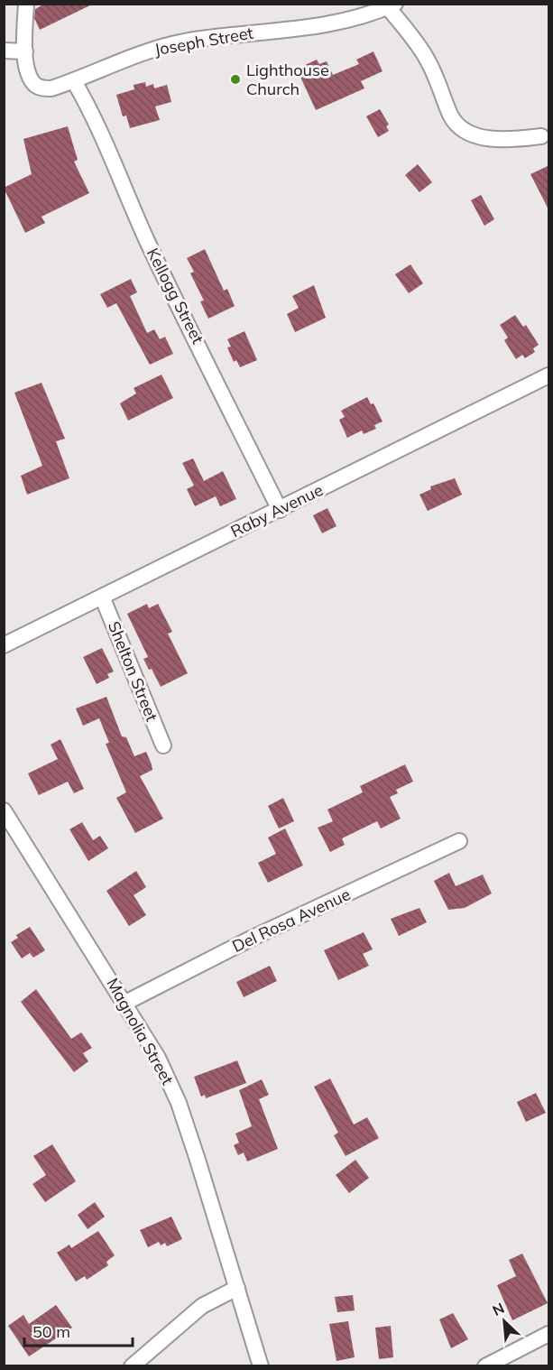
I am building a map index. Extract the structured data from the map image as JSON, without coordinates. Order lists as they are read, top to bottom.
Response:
{
  "streets": {
    "street": [
      "Joseph Street",
      "Kellogg Street",
      "Raby Avenue",
      "Shelton Street",
      "Del Rosa Avenue",
      "Magnolia Street"
    ]
  },
  "crossings": [
    ["Joseph Street", "Kellogg Street"],
    ["Kellogg Street", "Raby Avenue"],
    ["Raby Avenue", "Shelton Street"],
    ["Del Rosa Avenue", "Magnolia Street"]
  ],
  "places": ["Lighthouse Church"],
  "scale_bar": "50 m",
  "north": "top left"
}
